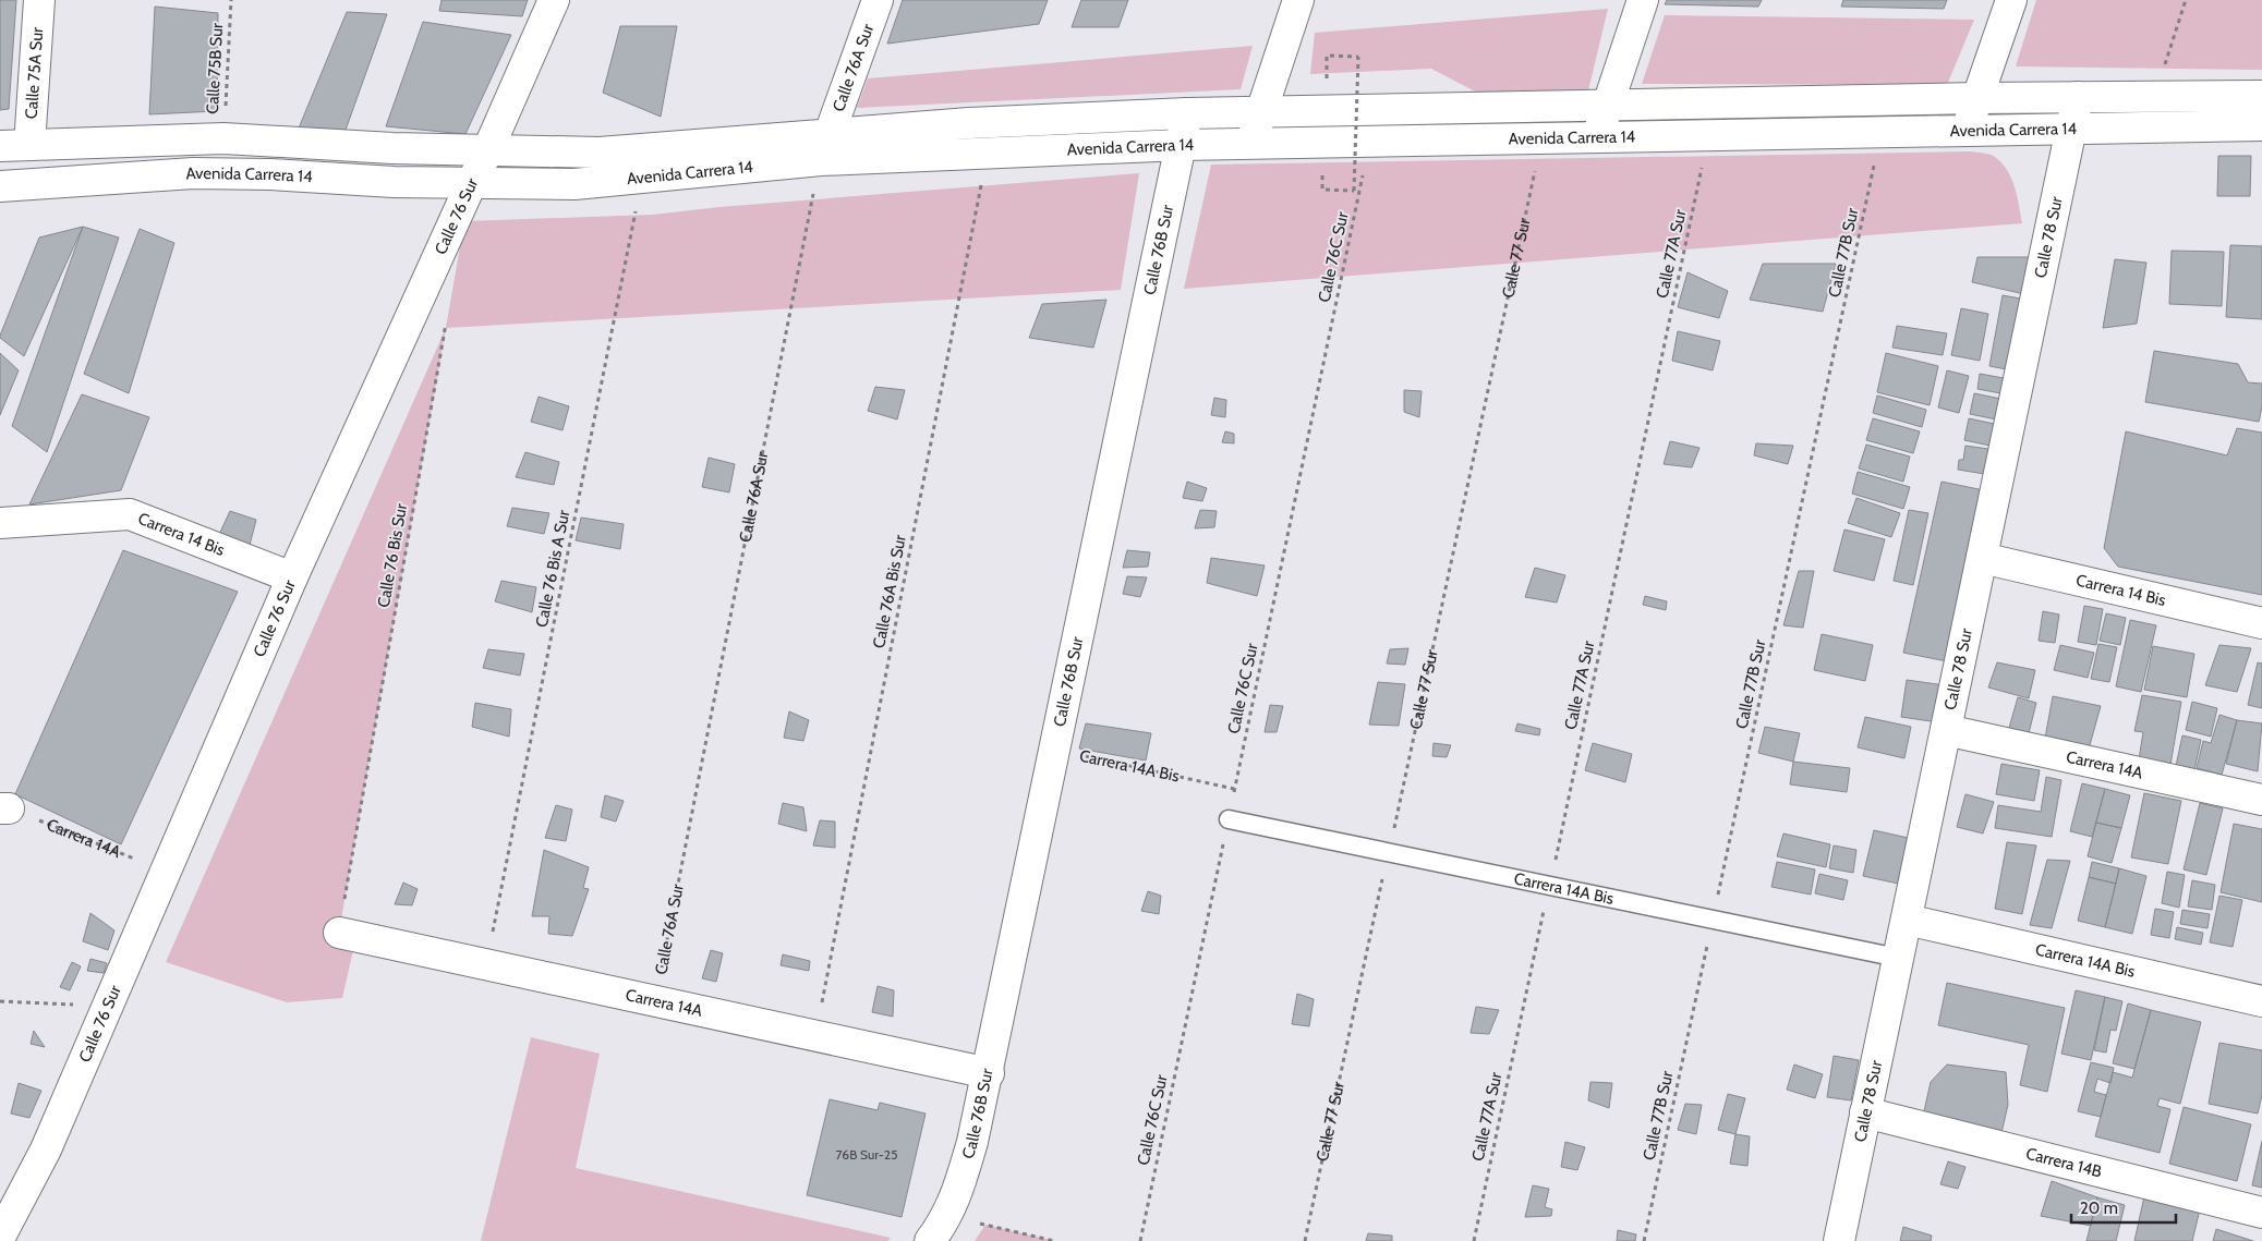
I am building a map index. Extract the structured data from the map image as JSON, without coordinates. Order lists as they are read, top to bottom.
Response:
{
  "streets": {
    "street": [
      "Calle 76A Sur",
      "Calle 75A Sur",
      "Avenida Carrera 14",
      "Calle 76 Sur",
      "Calle 78 Sur",
      "Calle 76B Sur",
      "Carrera 14 Bis",
      "Carrera 14A",
      "Carrera 14A Bis",
      "Carrera 14B"
    ],
    "path": [
      "Calle 75B Sur",
      "Calle 77B Sur",
      "Calle 77A Sur",
      "Calle 76C Sur",
      "Calle 77 Sur",
      "Calle 76 Bis Sur",
      "Calle 76 Bis A Sur",
      "Calle 76A Bis Sur"
    ]
  },
  "crossings": [
    ["Calle 76A Sur", "Avenida Carrera 14"],
    ["Calle 76A Sur", "Carrera 14A"],
    ["Calle 75B Sur", "Avenida Carrera 14"],
    ["Calle 75A Sur", "Avenida Carrera 14"],
    ["Avenida Carrera 14", "Calle 76 Sur"],
    ["Avenida Carrera 14", "Calle 78 Sur"],
    ["Avenida Carrera 14", "Calle 76B Sur"],
    ["Avenida Carrera 14", "Calle 77B Sur"],
    ["Avenida Carrera 14", "Calle 77A Sur"],
    ["Avenida Carrera 14", "Calle 76C Sur"],
    ["Avenida Carrera 14", "Calle 77 Sur"],
    ["Avenida Carrera 14", "Calle 76 Bis A Sur"],
    ["Avenida Carrera 14", "Calle 76A Bis Sur"],
    ["Calle 76 Sur", "Carrera 14 Bis"],
    ["Calle 76 Sur", "Carrera 14A"],
    ["Calle 78 Sur", "Carrera 14 Bis"],
    ["Calle 78 Sur", "Carrera 14A"],
    ["Calle 78 Sur", "Carrera 14A Bis"],
    ["Calle 78 Sur", "Carrera 14B"],
    ["Calle 76B Sur", "Carrera 14A"],
    ["Calle 76B Sur", "Carrera 14A Bis"],
    ["Calle 77B Sur", "Carrera 14A Bis"],
    ["Calle 77A Sur", "Carrera 14A Bis"],
    ["Calle 76C Sur", "Carrera 14A Bis"],
    ["Calle 77 Sur", "Carrera 14A Bis"],
    ["Calle 76 Bis Sur", "Carrera 14A"],
    ["Calle 76 Bis A Sur", "Carrera 14A"],
    ["Calle 76A Bis Sur", "Carrera 14A"]
  ],
  "house_numbers": ["76B Sur-25"],
  "scale_bar": "20 m"
}
